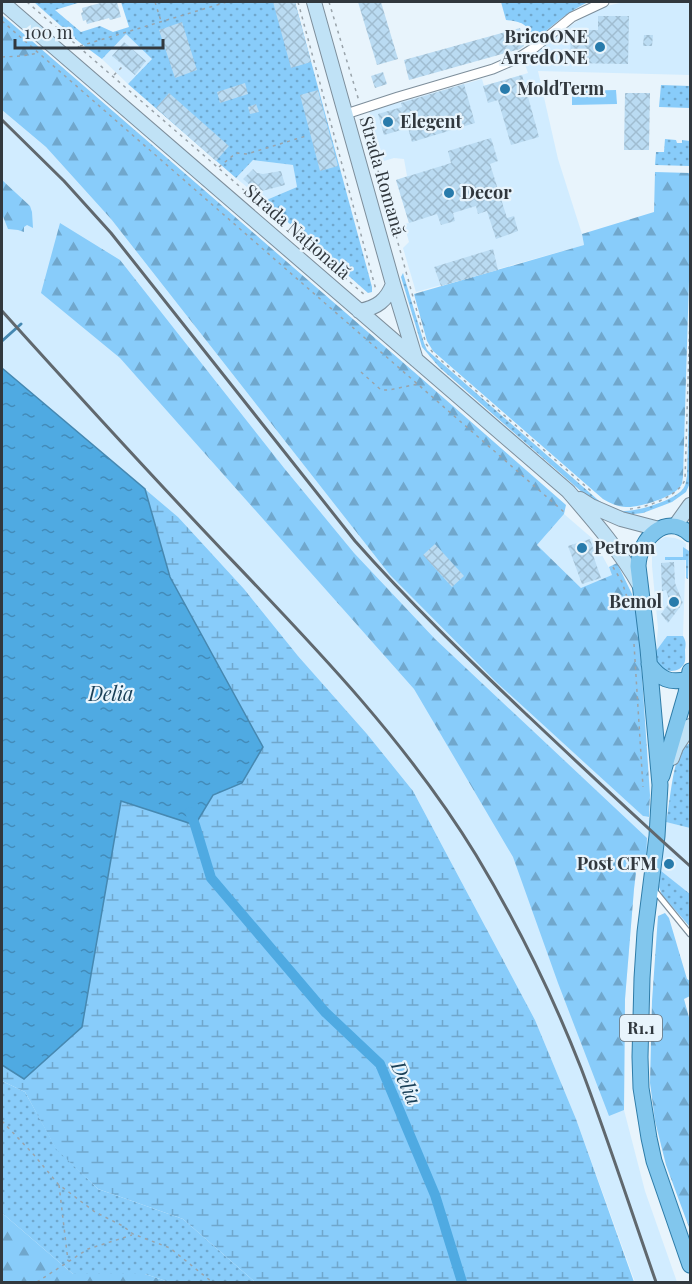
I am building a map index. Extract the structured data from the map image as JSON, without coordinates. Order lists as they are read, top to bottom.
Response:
{
  "streets": {
    "main road": ["Strada Romană", "Strada Națională", "R1.1"]
  },
  "crossings": [
    ["Strada Romană", "Strada Națională"]
  ],
  "water": ["Delia"],
  "places": [
    "BricoONE ArredONE",
    "MoldTerm",
    "Elegent",
    "Decor",
    "Petrom",
    "Bemol",
    "Post CFM"
  ],
  "scale_bar": "100 m"
}
